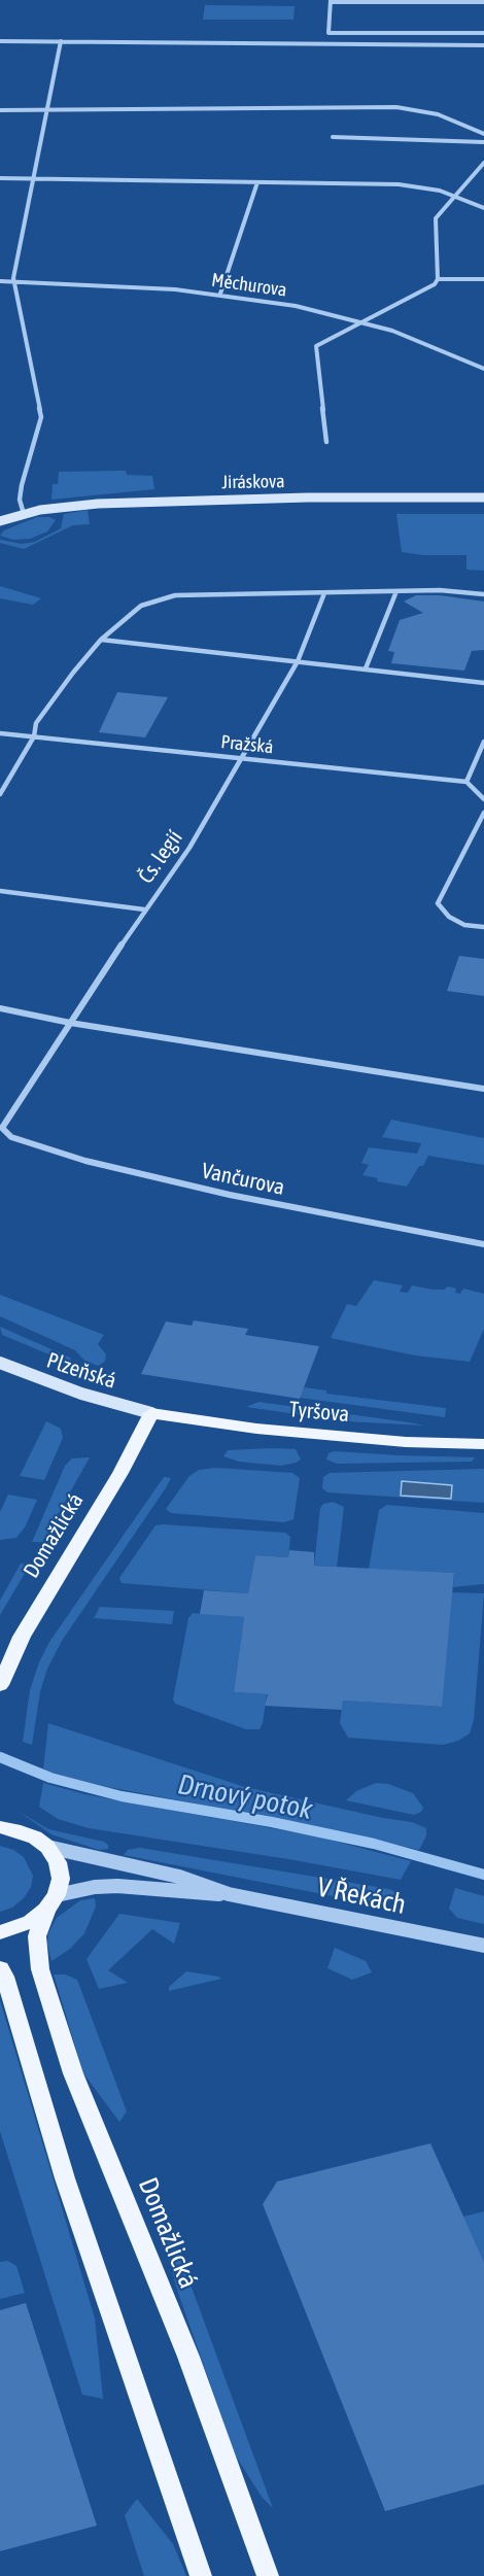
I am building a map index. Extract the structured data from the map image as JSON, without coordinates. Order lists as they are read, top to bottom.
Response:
{
  "streets": {
    "main road": [
      "Jiráskova",
      "Plzeňská",
      "Tyršova",
      "Domažlická"
    ],
    "street": [
      "Měchurova",
      "Pražská",
      "Čs. legií",
      "Vančurova",
      "V Řekách"
    ]
  },
  "crossings": [
    ["Pražská", "Čs. legií"],
    ["Čs. legií", "Vančurova"],
    ["Plzeňská", "Tyršova"],
    ["Plzeňská", "Domažlická"],
    ["Tyršova", "Domažlická"],
    ["Domažlická", "V Řekách"]
  ],
  "water": ["Drnový potok"]
}
